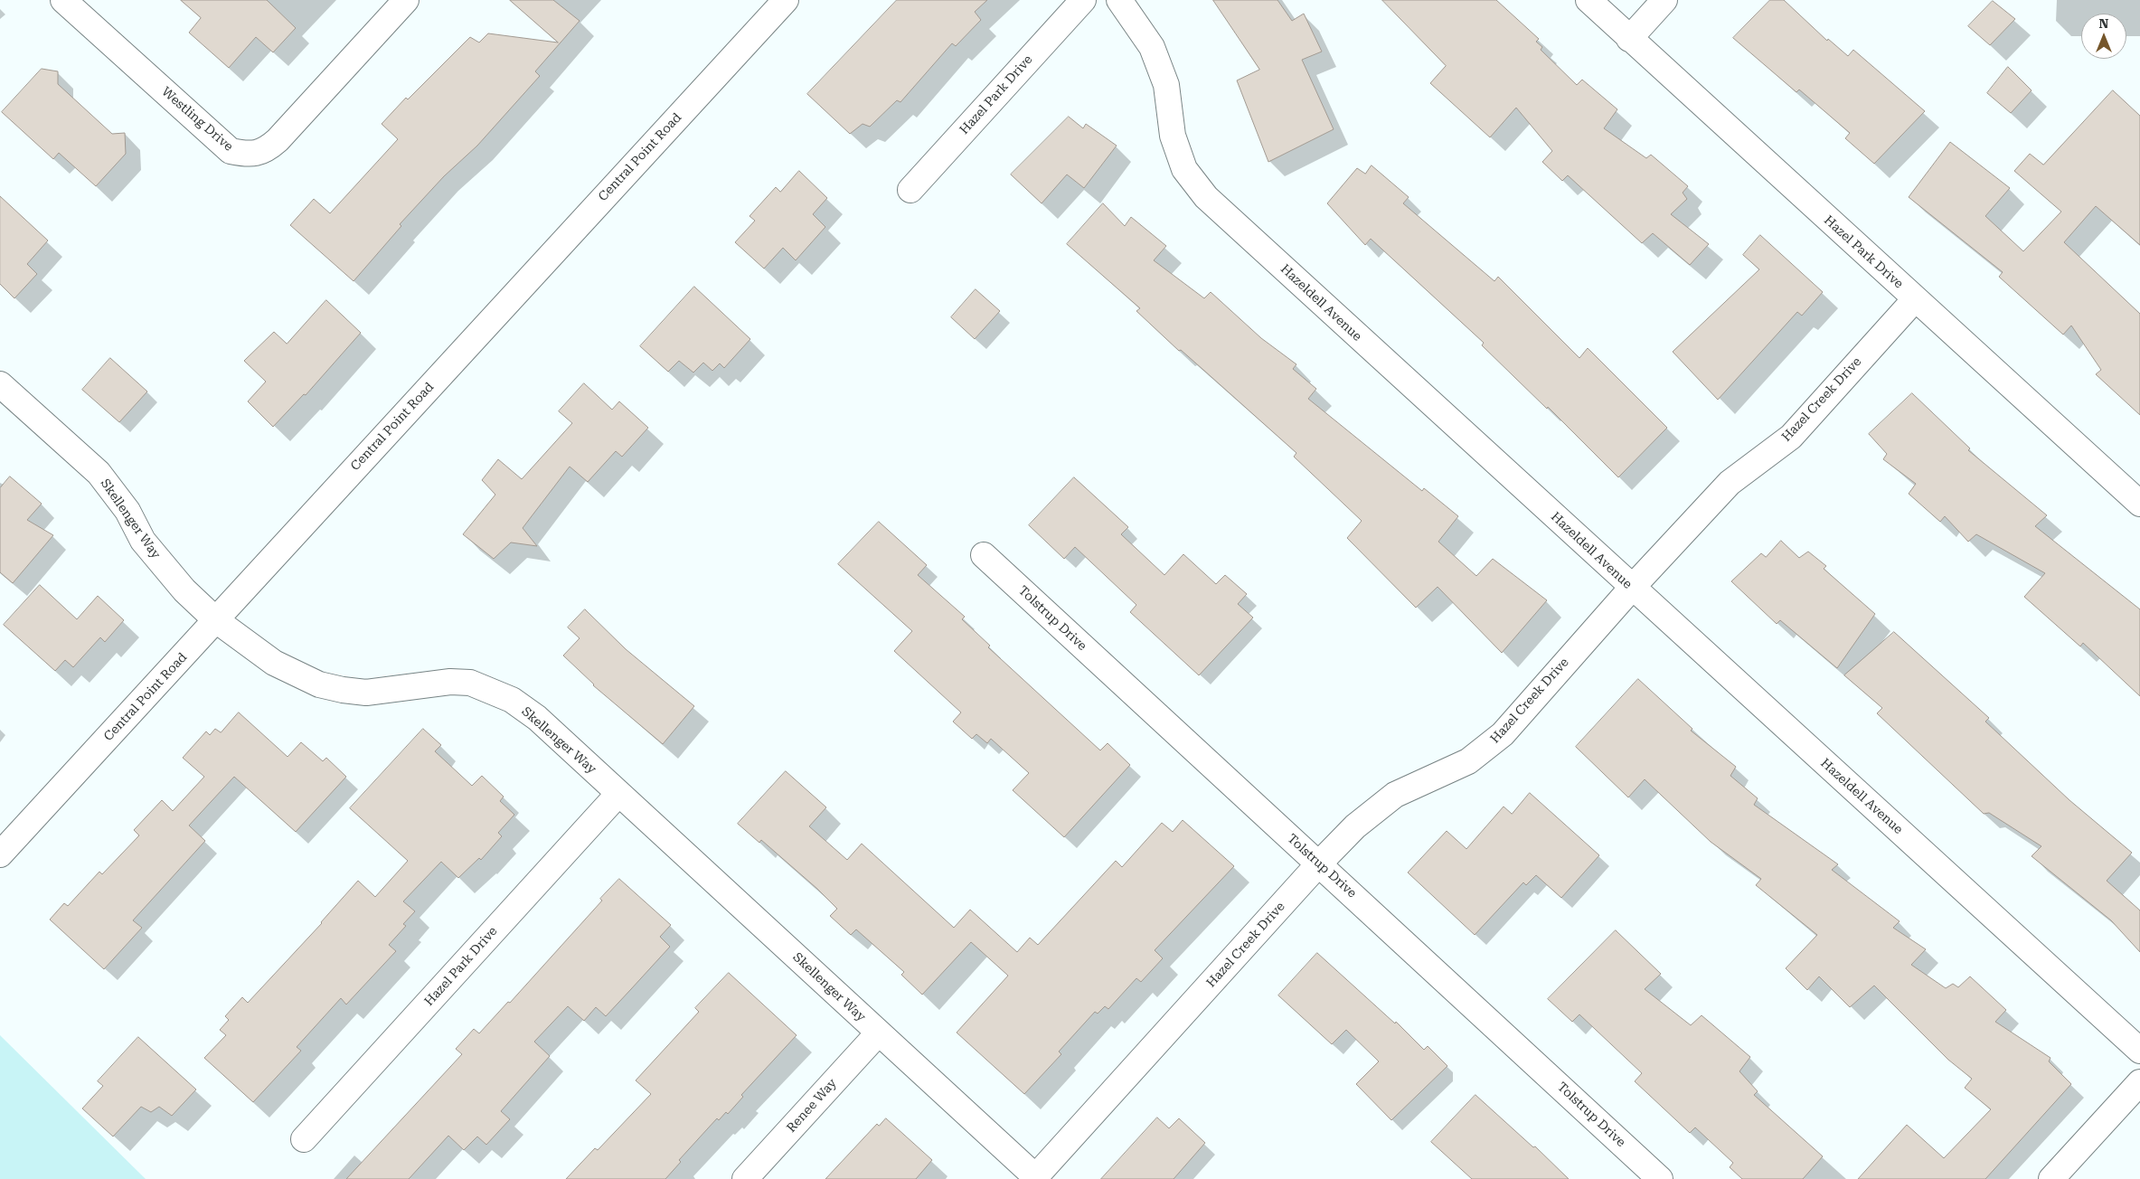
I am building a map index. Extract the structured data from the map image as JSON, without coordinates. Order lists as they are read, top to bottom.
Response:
{
  "streets": {
    "street": [
      "Hazel Park Drive",
      "Westling Drive",
      "Central Point Road",
      "Hazeldell Avenue",
      "Hazel Creek Drive",
      "Skellenger Way",
      "Tolstrup Drive",
      "Renee Way"
    ]
  },
  "crossings": [
    ["Hazel Park Drive", "Hazel Creek Drive"],
    ["Hazel Park Drive", "Skellenger Way"],
    ["Central Point Road", "Skellenger Way"],
    ["Hazeldell Avenue", "Hazel Creek Drive"],
    ["Hazel Creek Drive", "Skellenger Way"],
    ["Hazel Creek Drive", "Tolstrup Drive"],
    ["Skellenger Way", "Renee Way"]
  ],
  "north": "top"
}
